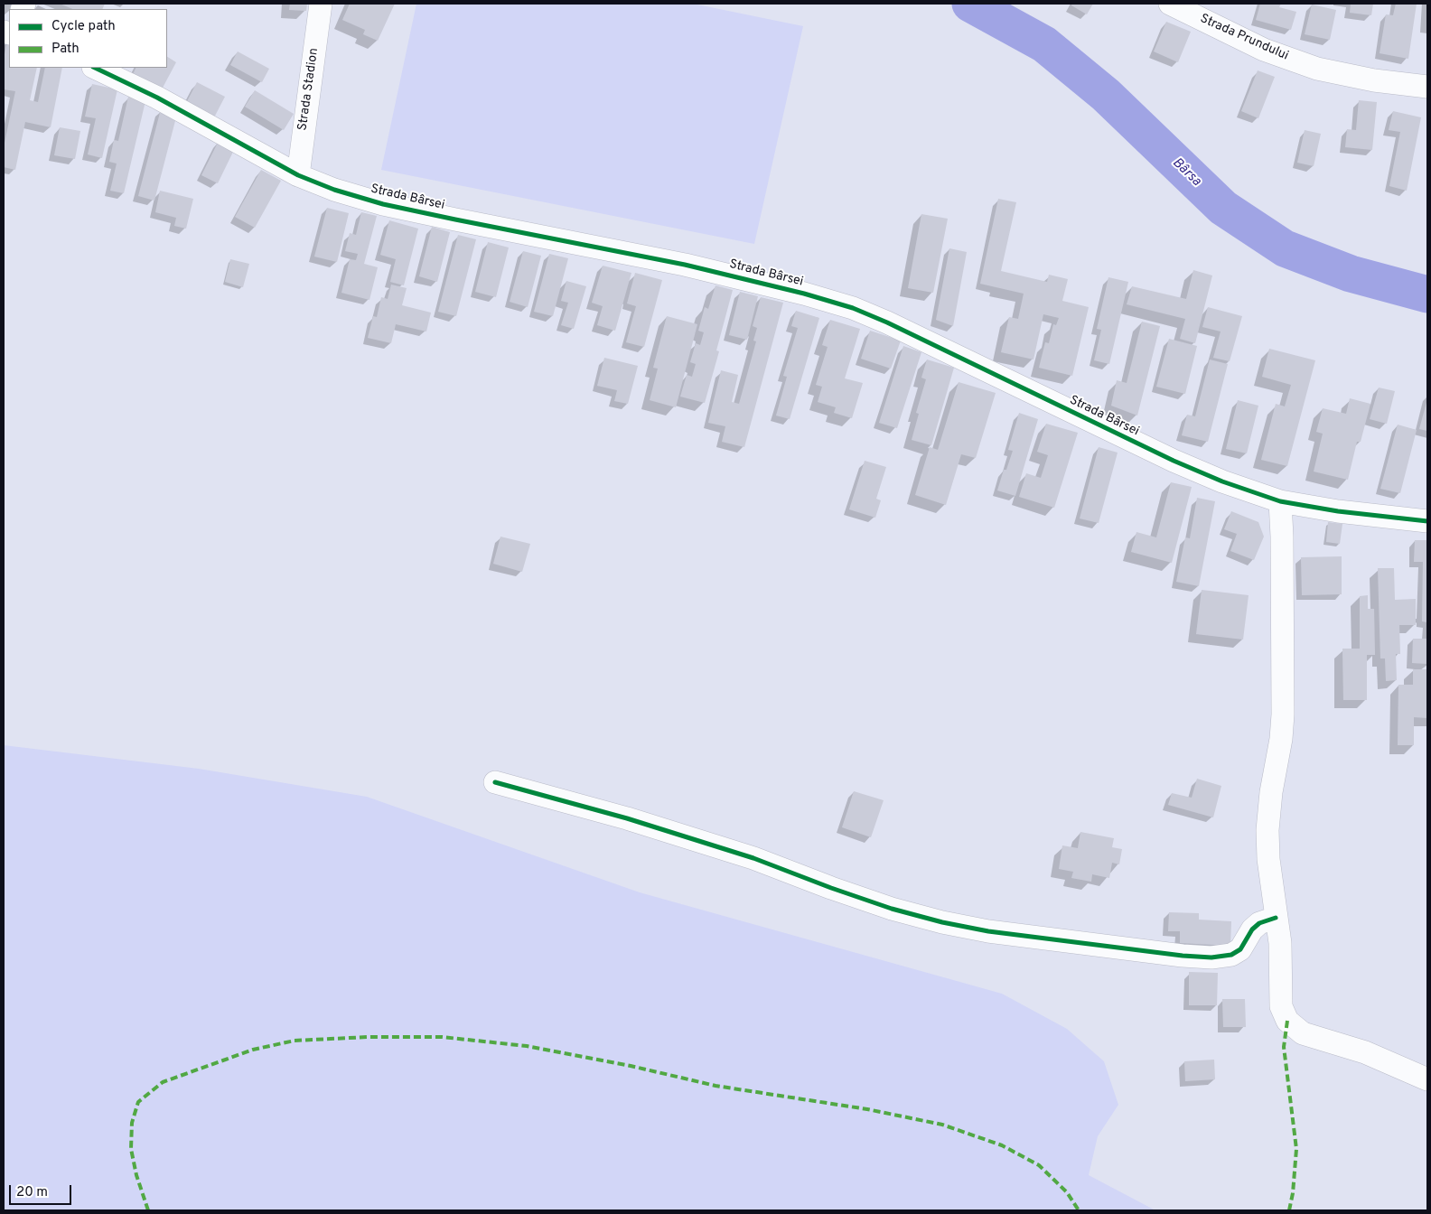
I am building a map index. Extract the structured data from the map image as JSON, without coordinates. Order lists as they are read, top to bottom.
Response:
{
  "streets": {
    "street": ["Strada Prundului", "Strada Stadion", "Strada Bârsei"]
  },
  "crossings": [
    ["Strada Stadion", "Strada Bârsei"]
  ],
  "water": ["Bârsa"],
  "legend": ["Cycle path", "Path"],
  "scale_bar": "20 m"
}
